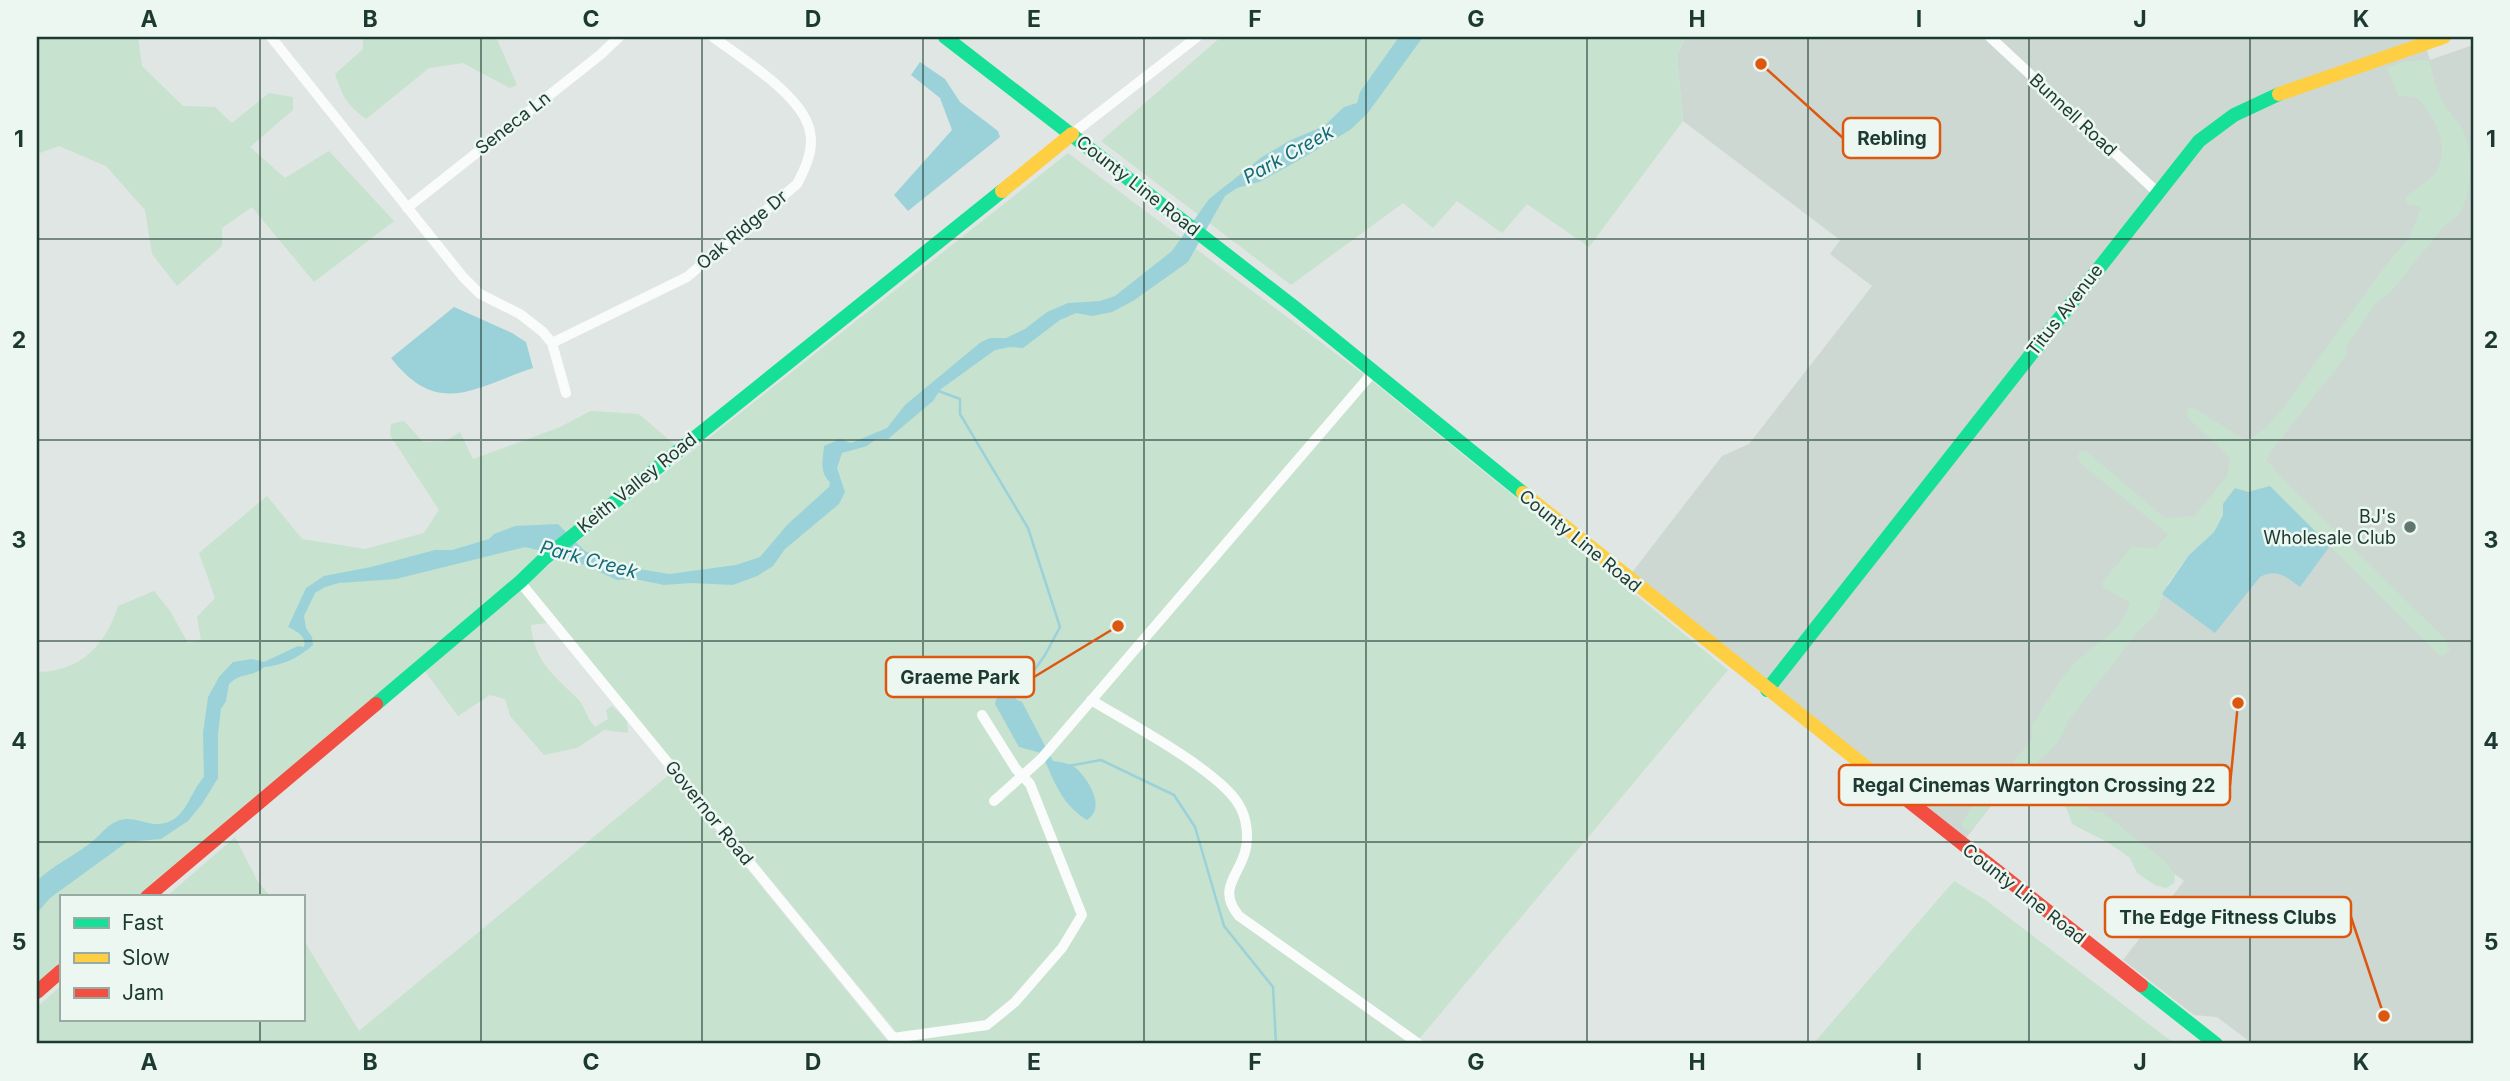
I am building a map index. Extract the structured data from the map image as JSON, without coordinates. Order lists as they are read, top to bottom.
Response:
{
  "streets": {
    "street": [
      "Bunnell Road",
      "Seneca Ln",
      "County Line Road",
      "Oak Ridge Dr",
      "Titus Avenue",
      "Keith Valley Road",
      "Governor Road"
    ]
  },
  "crossings": [
    ["Bunnell Road", "Titus Avenue"],
    ["County Line Road", "Titus Avenue"],
    ["County Line Road", "Keith Valley Road"],
    ["Keith Valley Road", "Governor Road"]
  ],
  "water": ["Park Creek"],
  "places": [
    "Rebling",
    "BJ's Wholesale Club",
    "Graeme Park",
    "Regal Cinemas Warrington Crossing 22",
    "The Edge Fitness Clubs"
  ],
  "legend": ["Fast", "Slow", "Jam"],
  "grid": {
    "columns": [
      "A",
      "B",
      "C",
      "D",
      "E",
      "F",
      "G",
      "H",
      "I",
      "J",
      "K"
    ],
    "rows": [
      "1",
      "2",
      "3",
      "4",
      "5"
    ]
  }
}
